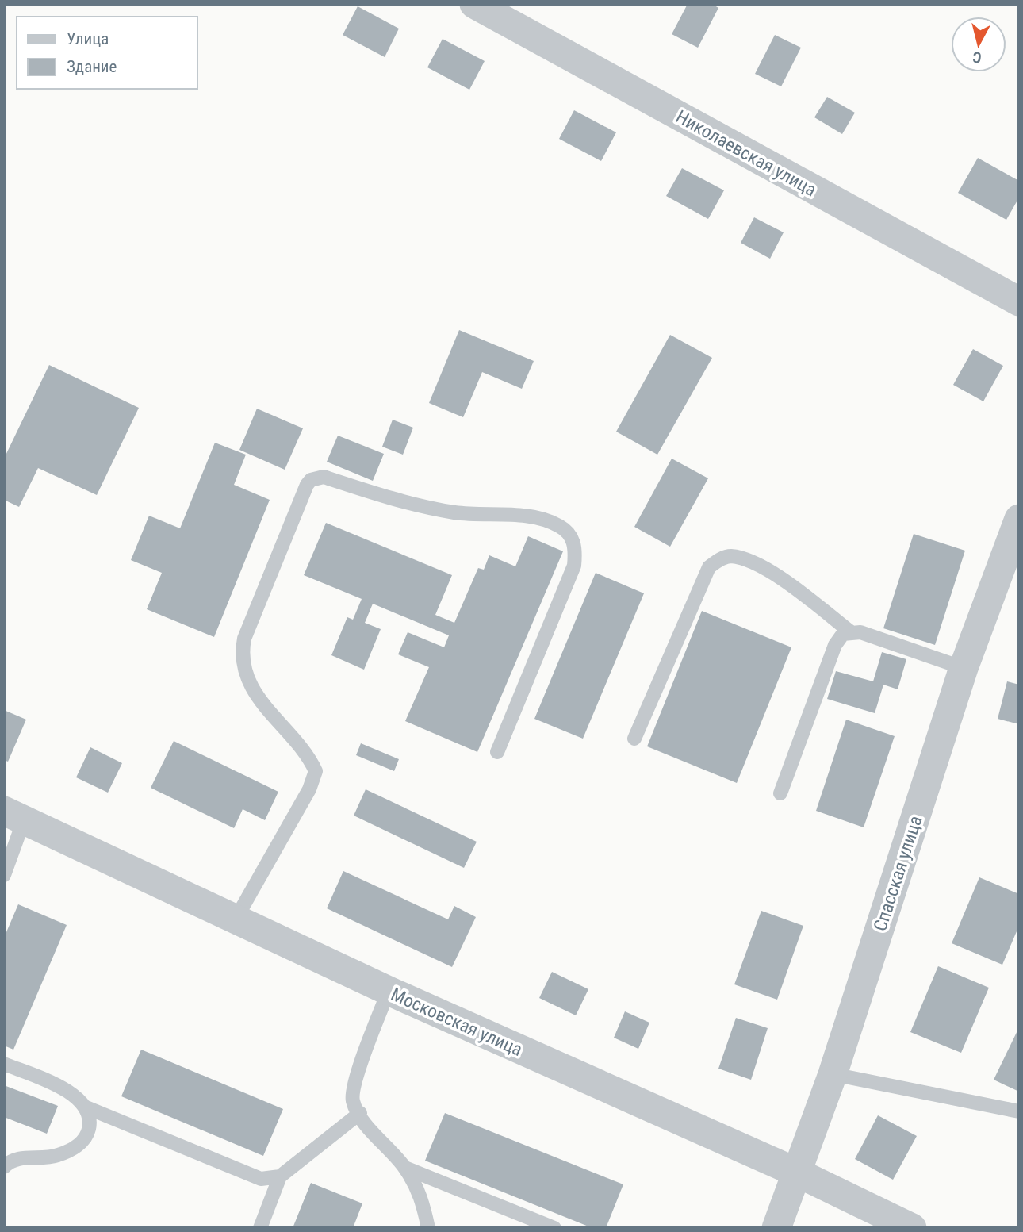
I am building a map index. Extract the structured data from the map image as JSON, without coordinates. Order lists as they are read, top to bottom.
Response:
{
  "streets": {
    "street": ["Николаевская улица", "Спасская улица", "Московская улица"]
  },
  "crossings": [
    ["Спасская улица", "Московская улица"]
  ],
  "legend": ["Улица", "Здание"],
  "north": "bottom"
}
